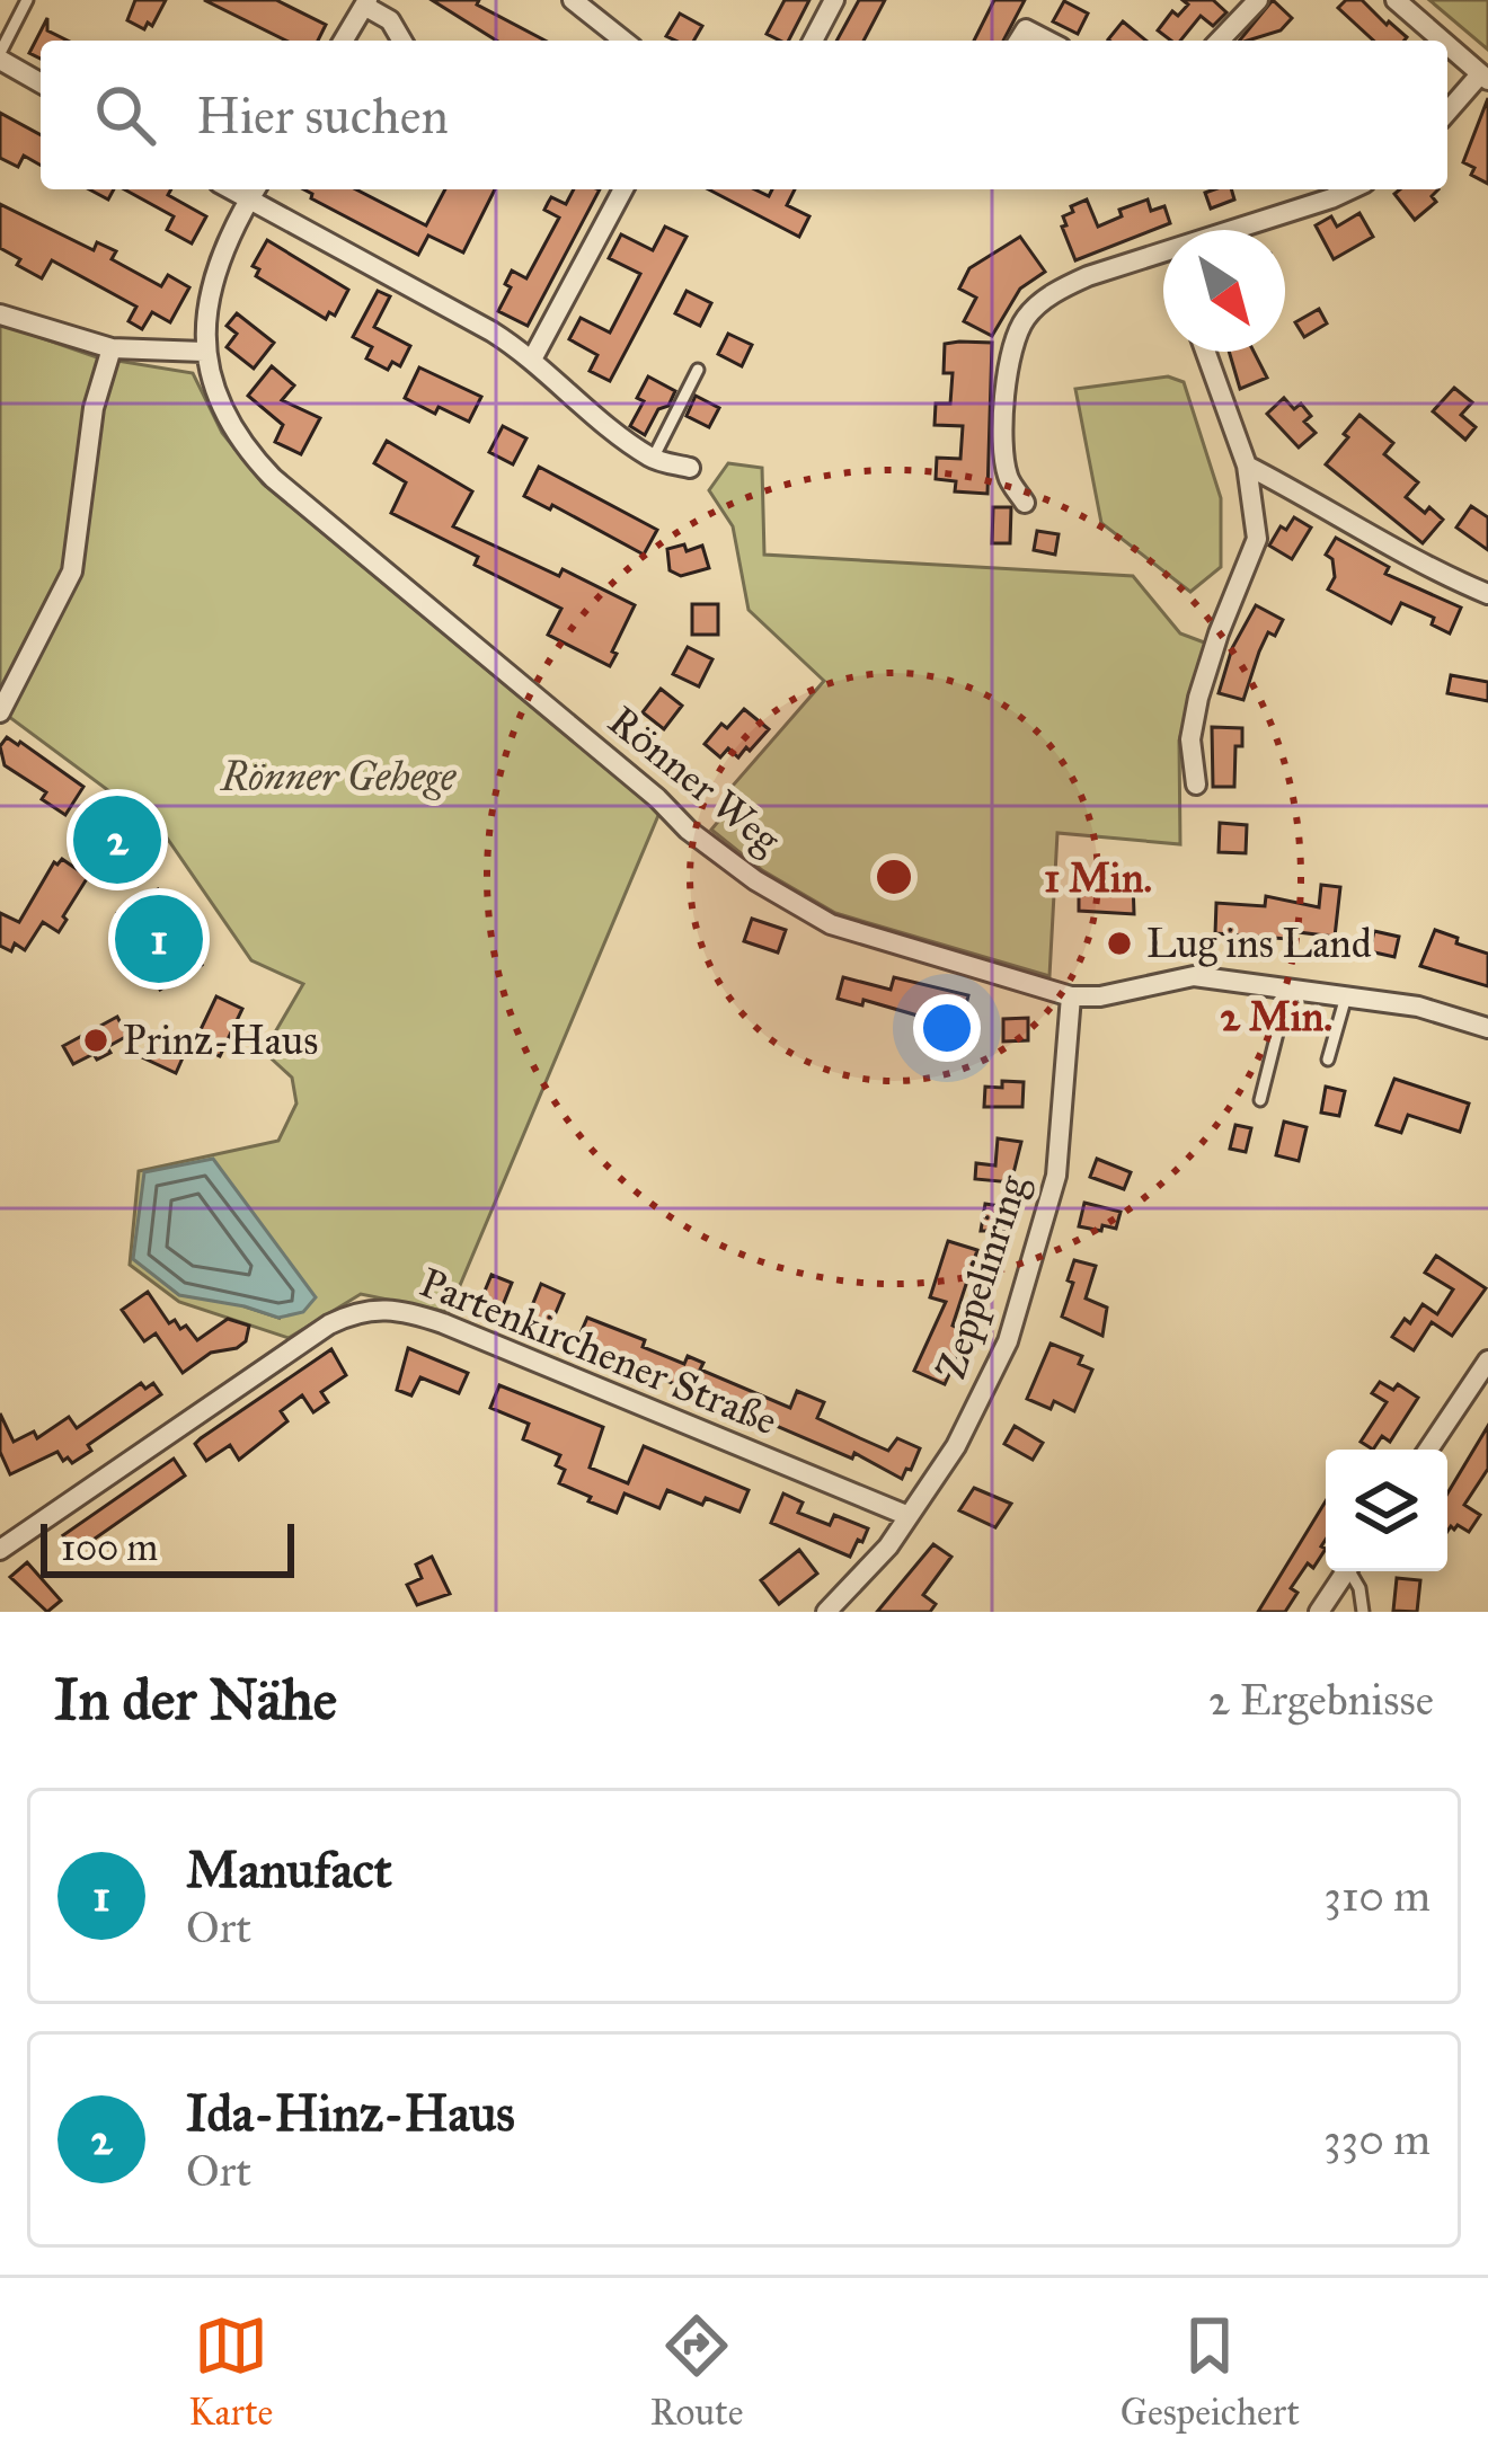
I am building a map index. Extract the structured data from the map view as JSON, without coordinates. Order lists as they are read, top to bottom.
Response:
{
  "streets": {
    "street": ["Rönner Weg", "Zeppelinring", "Partenkirchener Straße"]
  },
  "crossings": [
    ["Rönner Weg", "Zeppelinring"],
    ["Zeppelinring", "Partenkirchener Straße"]
  ],
  "parks": ["Rönner Gehege"],
  "places": ["Lug ins Land", "Prinz-Haus"],
  "scale_bar": "100 m",
  "north": "bottom right",
  "page": {
    "search": "Hier suchen",
    "pins": ["2", "1"],
    "scale": "100 m",
    "heading": ["In der Nähe", "2 Ergebnisse"],
    "list": [
      {
        "mark": "1",
        "name": "Manufact",
        "note": "Ort",
        "value": "310 m"
      },
      {
        "mark": "2",
        "name": "Ida-Hinz-Haus",
        "note": "Ort",
        "value": "330 m"
      }
    ],
    "nav": ["Karte", "Route", "Gespeichert"]
  },
  "rings": ["1 Min.", "2 Min."]
}
